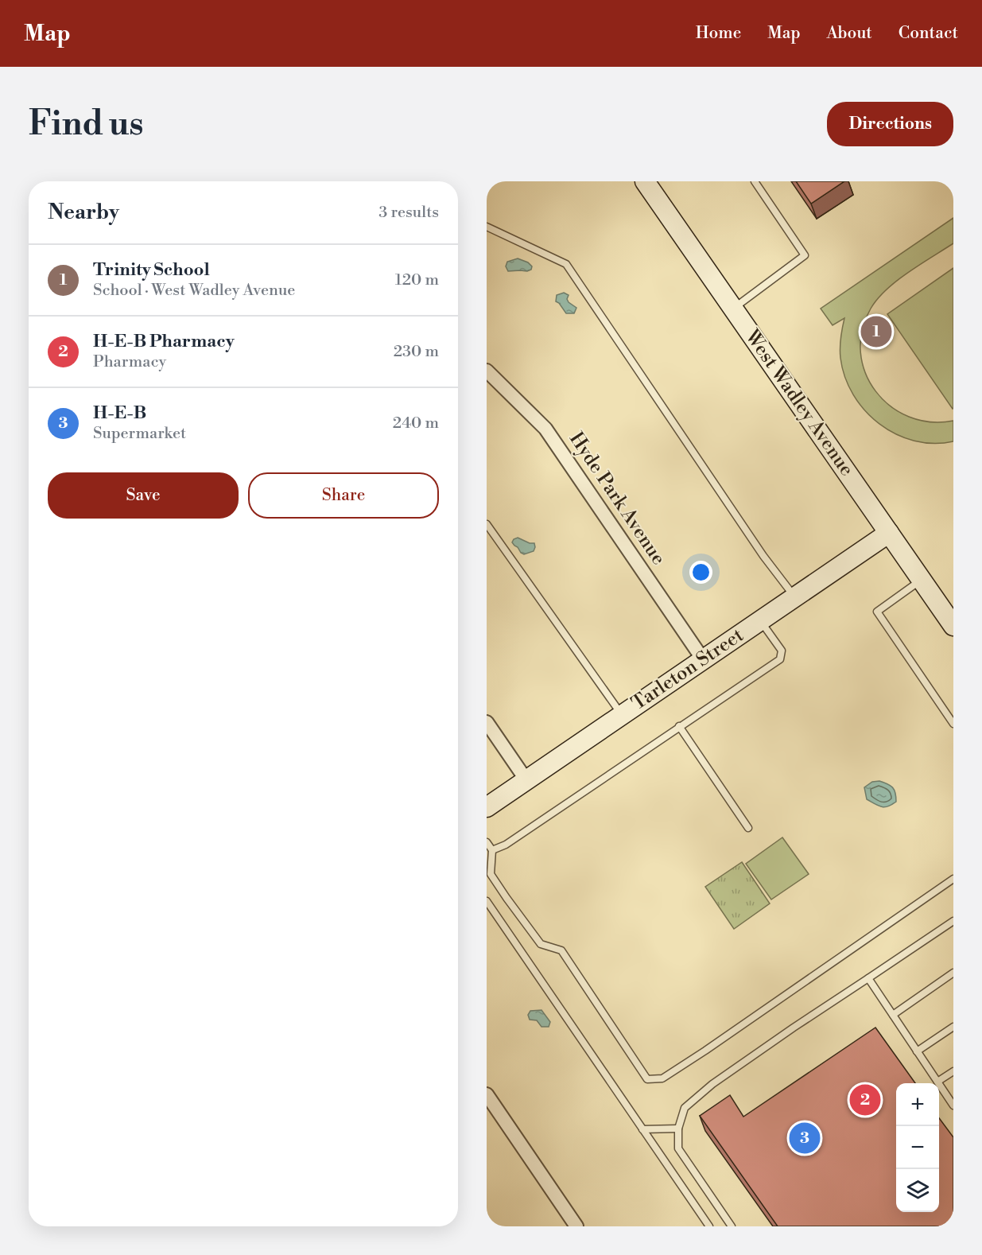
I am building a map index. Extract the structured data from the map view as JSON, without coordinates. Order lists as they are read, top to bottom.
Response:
{
  "streets": {
    "main road": ["West Wadley Avenue", "Tarleton Street"],
    "street": ["Hyde Park Avenue"]
  },
  "crossings": [
    ["West Wadley Avenue", "Tarleton Street"],
    ["Hyde Park Avenue", "Tarleton Street"]
  ],
  "page": {
    "header": "Map",
    "nav": [
      "Home",
      "Map",
      "About",
      "Contact"
    ],
    "buttons": [
      "Directions",
      ["Save", "Share"]
    ],
    "title": "Find us",
    "heading": ["Nearby", "3 results"],
    "list": [
      {
        "mark": "1",
        "name": "Trinity School",
        "note": "School · West Wadley Avenue",
        "value": "120 m"
      },
      {
        "mark": "2",
        "name": "H-E-B Pharmacy",
        "note": "Pharmacy",
        "value": "230 m"
      },
      {
        "mark": "3",
        "name": "H-E-B",
        "note": "Supermarket",
        "value": "240 m"
      }
    ],
    "pins": ["1", "2", "3"],
    "map_buttons": ["+", "−"]
  }
}
